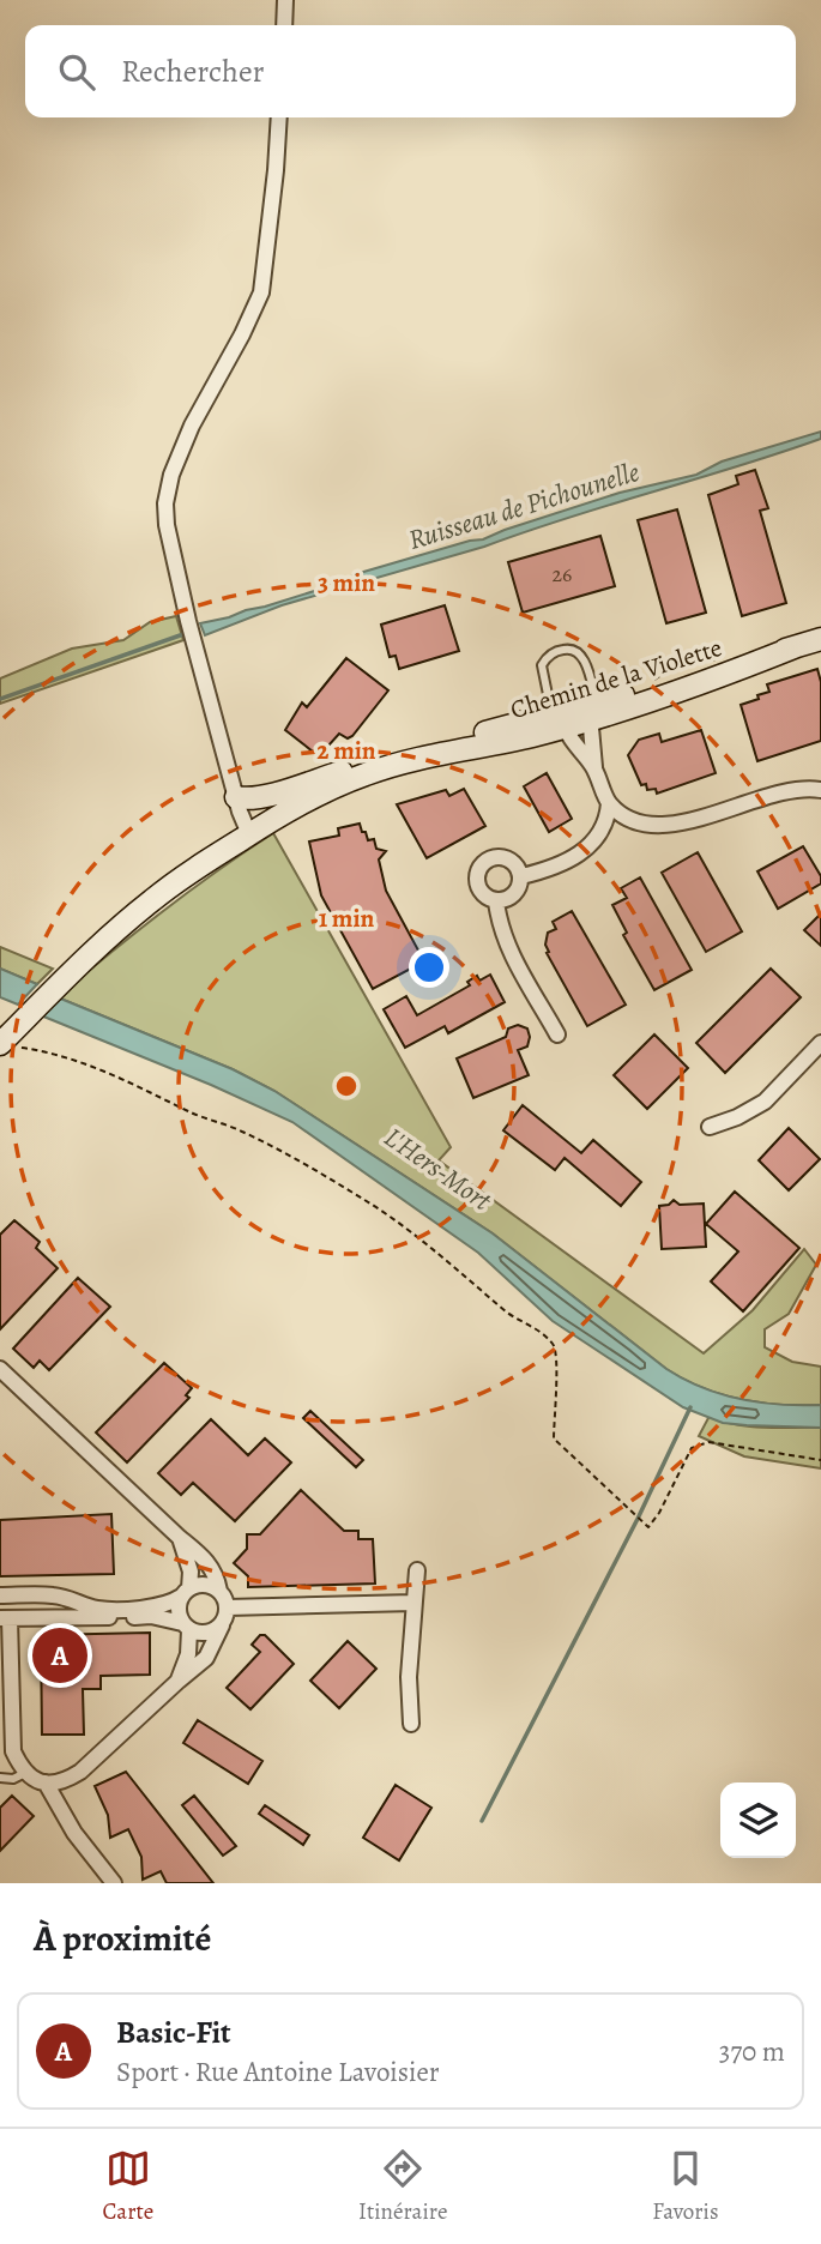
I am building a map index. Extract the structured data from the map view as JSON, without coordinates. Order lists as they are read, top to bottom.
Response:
{
  "streets": {
    "street": ["Chemin de la Violette"]
  },
  "water": ["Ruisseau de Pichounelle", "L'Hers-Mort"],
  "house_numbers": ["26"],
  "page": {
    "search": "Rechercher",
    "pins": "A",
    "heading": "À proximité",
    "list": [
      {
        "mark": "A",
        "name": "Basic-Fit",
        "note": "Sport · Rue Antoine Lavoisier",
        "value": "370 m"
      }
    ],
    "nav": ["Carte", "Itinéraire", "Favoris"]
  },
  "rings": ["3 min", "2 min", "1 min"]
}
